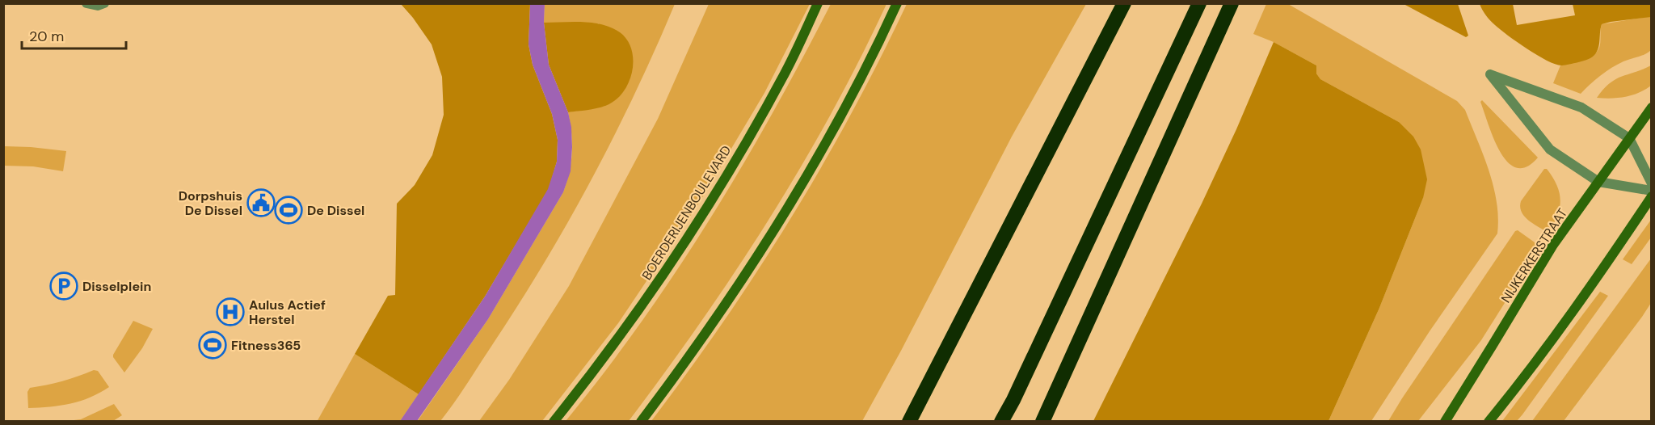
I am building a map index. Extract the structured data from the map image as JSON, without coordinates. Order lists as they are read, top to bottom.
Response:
{
  "streets": {
    "main road": ["BOERDERIJENBOULEVARD", "NIJKERKERSTRAAT"]
  },
  "places": {
    "public building": ["Dorpshuis De Dissel"],
    "sports": ["De Dissel", "Fitness365"],
    "parking": ["Disselplein"],
    "hospital": ["Aulus Actief Herstel"]
  },
  "scale_bar": "20 m"
}
